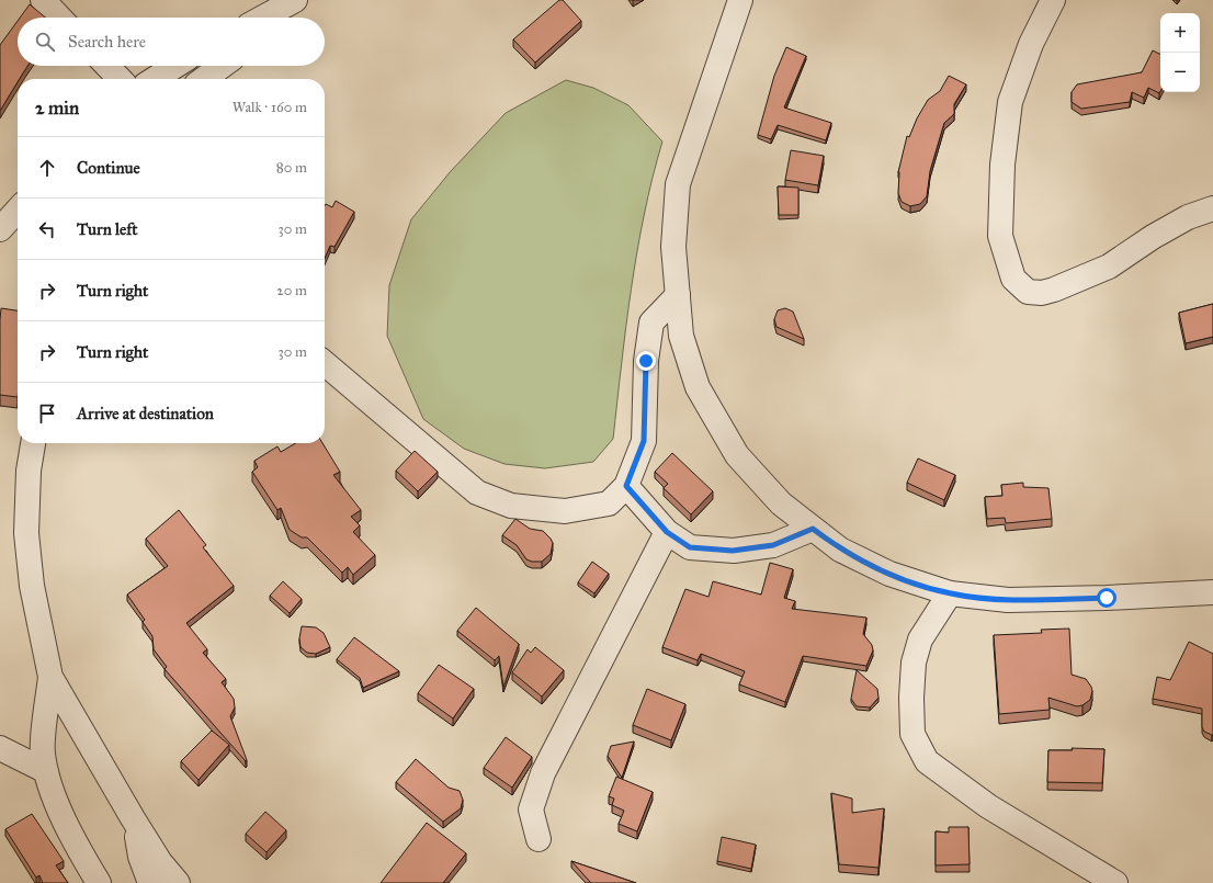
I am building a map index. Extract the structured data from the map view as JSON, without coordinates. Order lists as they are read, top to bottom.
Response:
{
  "page": {
    "map_buttons": ["+", "−"],
    "search": "Search here",
    "heading": ["2 min", "Walk · 160 m"],
    "list": [
      ["Continue", "80 m"],
      ["Turn left", "30 m"],
      ["Turn right", "20 m"],
      ["Turn right", "30 m"],
      "Arrive at destination"
    ]
  }
}
